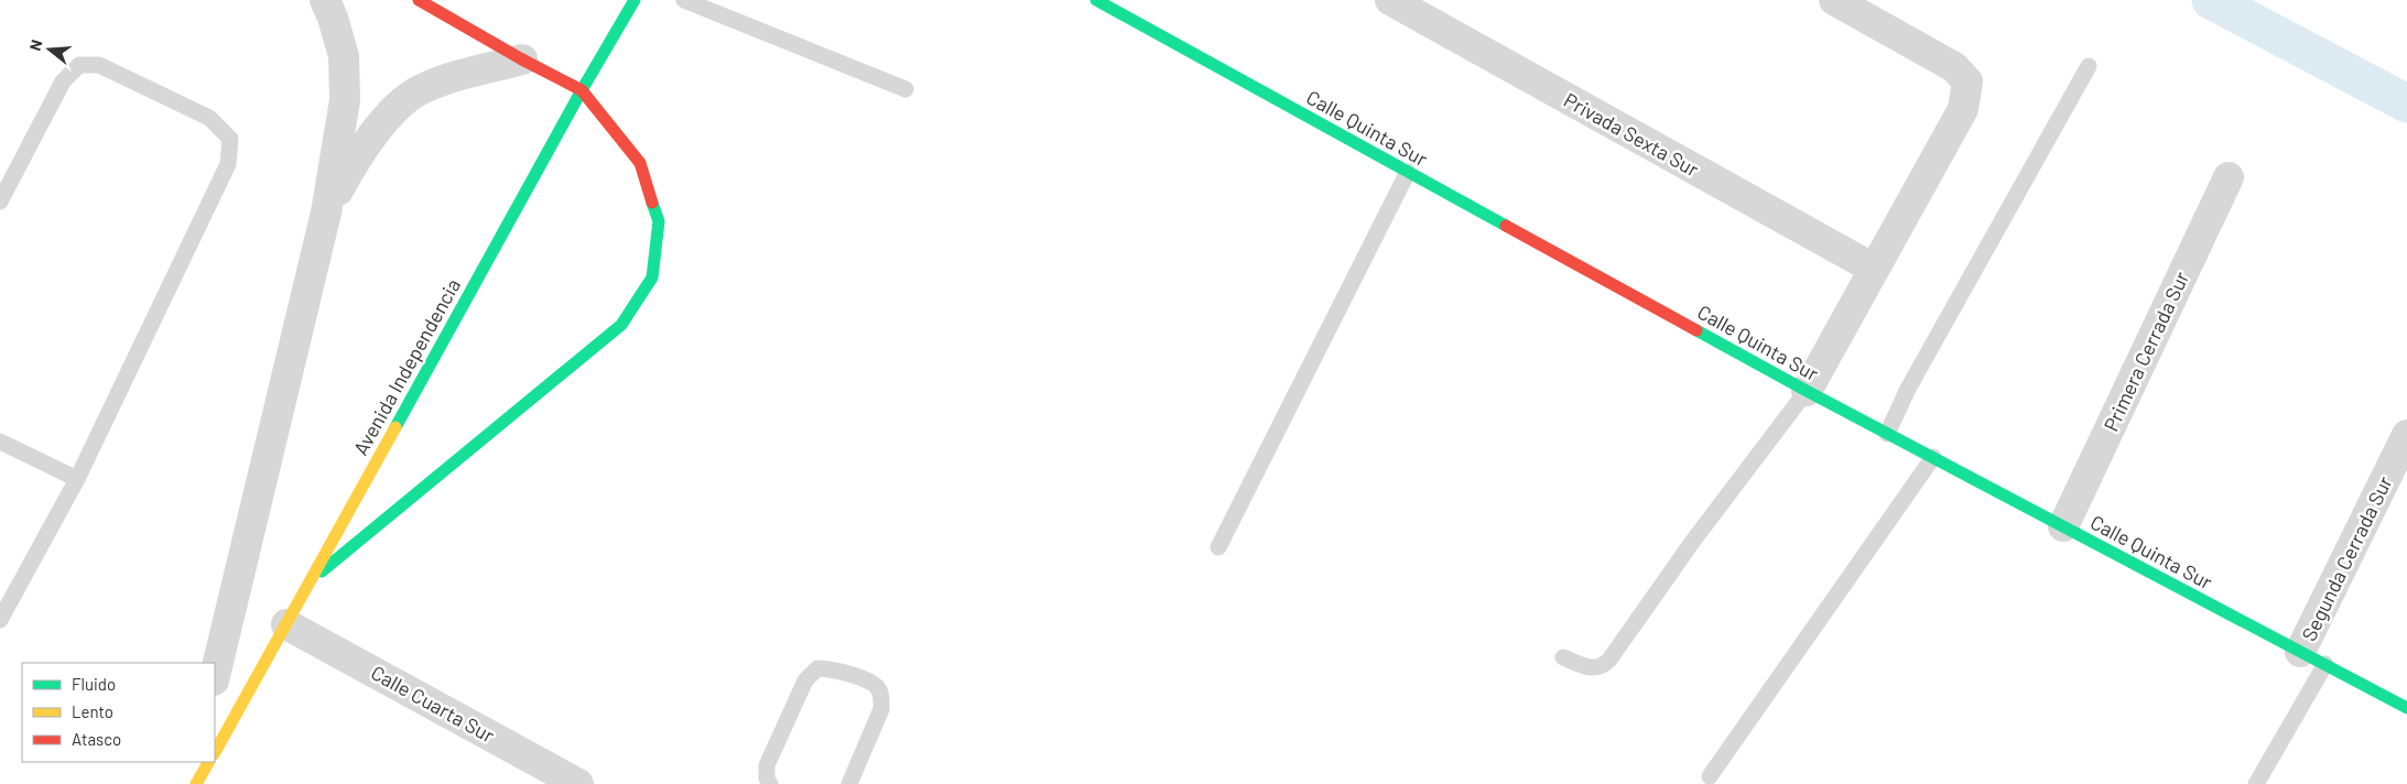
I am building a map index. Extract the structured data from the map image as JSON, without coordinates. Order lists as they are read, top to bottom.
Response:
{
  "streets": {
    "street": [
      "Calle Quinta Sur",
      "Privada Sexta Sur",
      "Primera Cerrada Sur",
      "Avenida Independencia",
      "Segunda Cerrada Sur",
      "Calle Cuarta Sur"
    ]
  },
  "crossings": [
    ["Calle Quinta Sur", "Primera Cerrada Sur"],
    ["Calle Quinta Sur", "Segunda Cerrada Sur"],
    ["Avenida Independencia", "Calle Cuarta Sur"]
  ],
  "legend": ["Fluido", "Lento", "Atasco"],
  "north": "left"
}
